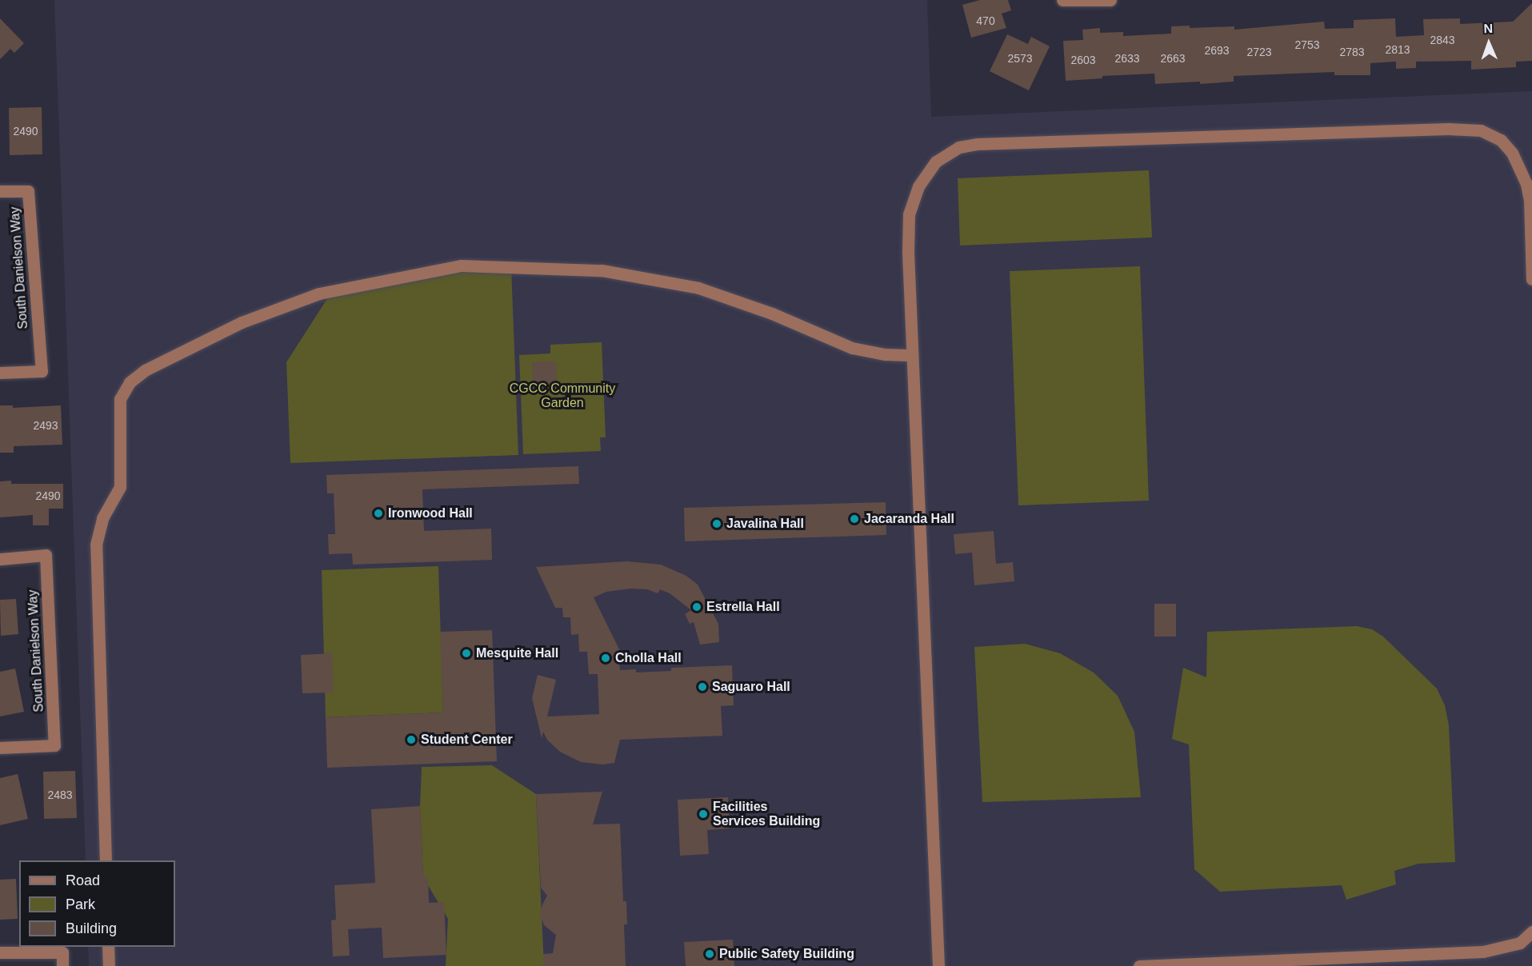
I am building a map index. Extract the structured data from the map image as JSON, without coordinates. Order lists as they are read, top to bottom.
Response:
{
  "streets": {
    "street": ["South Danielson Way"]
  },
  "parks": ["CGCC Community Garden"],
  "places": [
    "Ironwood Hall",
    "Jacaranda Hall",
    "Javalina Hall",
    "Estrella Hall",
    "Mesquite Hall",
    "Cholla Hall",
    "Saguaro Hall",
    "Student Center",
    "Facilities Services Building",
    "Public Safety Building"
  ],
  "house_numbers": [
    "470",
    "2843",
    "2753",
    "2813",
    "2693",
    "2723",
    "2783",
    "2573",
    "2633",
    "2663",
    "2603",
    "2490",
    "2493",
    "2490",
    "2483"
  ],
  "legend": ["Road", "Park", "Building"],
  "north": "top"
}
